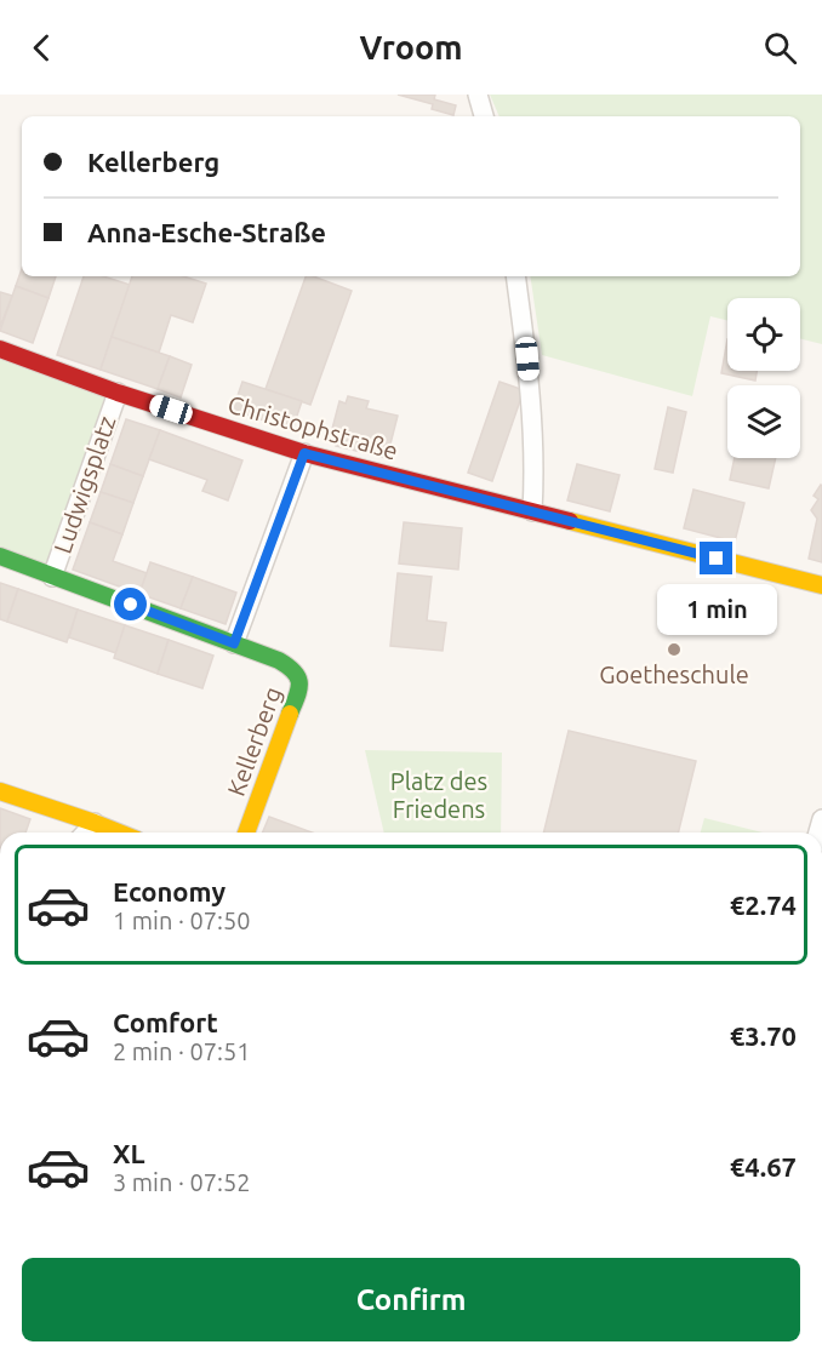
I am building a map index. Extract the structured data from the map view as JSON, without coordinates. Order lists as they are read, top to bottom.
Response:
{
  "streets": {
    "street": ["Christophstraße", "Ludwigsplatz", "Kellerberg"]
  },
  "crossings": [
    ["Christophstraße", "Ludwigsplatz"],
    ["Ludwigsplatz", "Kellerberg"]
  ],
  "parks": ["Platz des Friedens"],
  "places": ["Goetheschule"],
  "page": {
    "header": "Vroom",
    "banner": ["Kellerberg", "Anna-Esche-Straße"],
    "bubble": "1 min",
    "list": [
      {
        "name": "Economy",
        "note": "1 min · 07:50",
        "value": "€2.74"
      },
      {
        "name": "Comfort",
        "note": "2 min · 07:51",
        "value": "€3.70"
      },
      {
        "name": "XL",
        "note": "3 min · 07:52",
        "value": "€4.67"
      }
    ],
    "buttons": "Confirm"
  }
}
